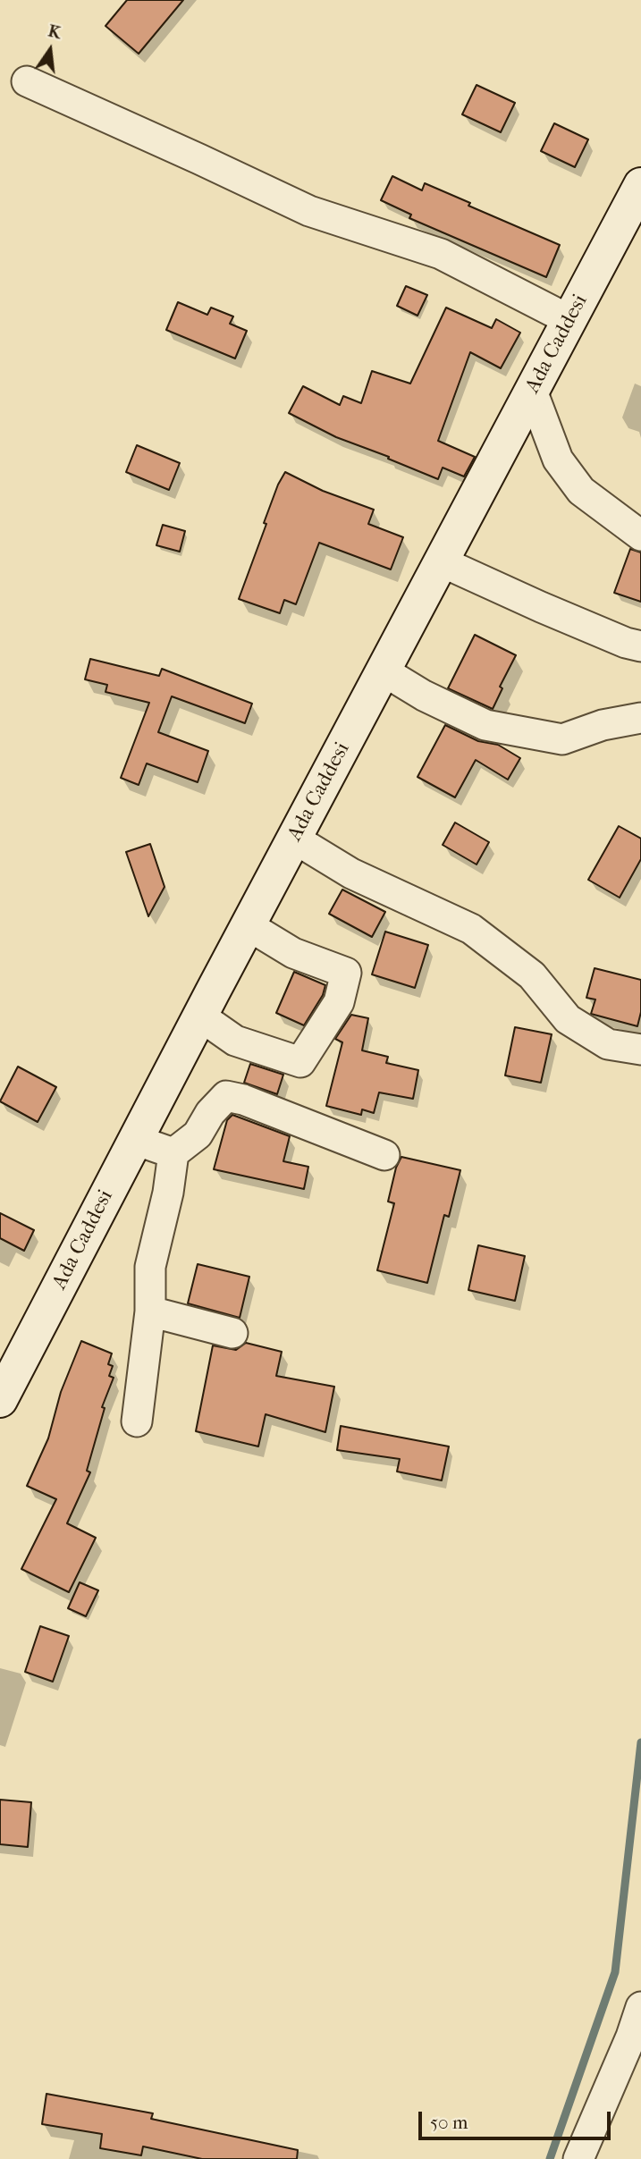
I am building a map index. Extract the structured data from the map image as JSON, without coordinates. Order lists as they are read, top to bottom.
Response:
{
  "streets": {
    "main road": ["Ada Caddesi"]
  },
  "scale_bar": "50 m",
  "north": "top"
}
